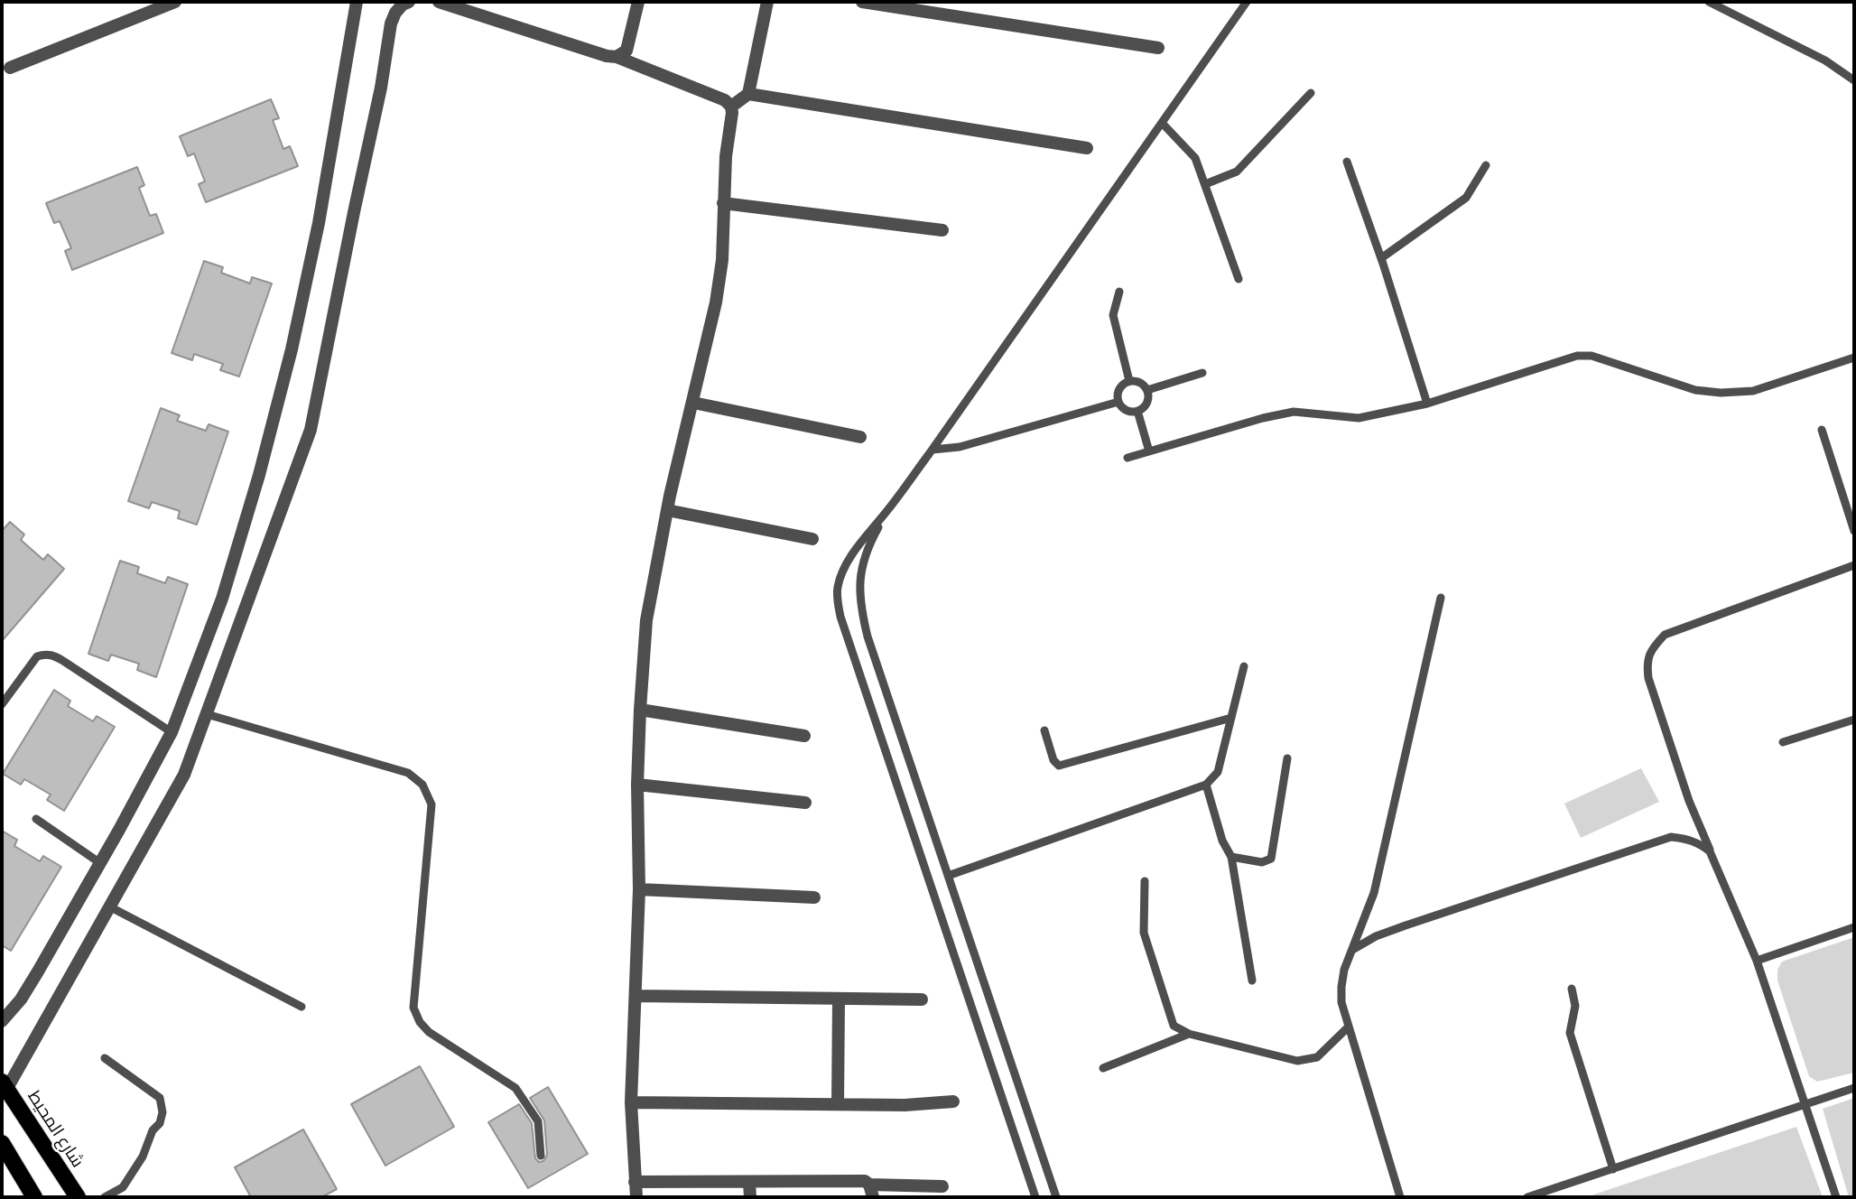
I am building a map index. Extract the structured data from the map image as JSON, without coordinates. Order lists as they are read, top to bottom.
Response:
{
  "streets": {
    "main road": ["شارع المحيط"]
  }
}
